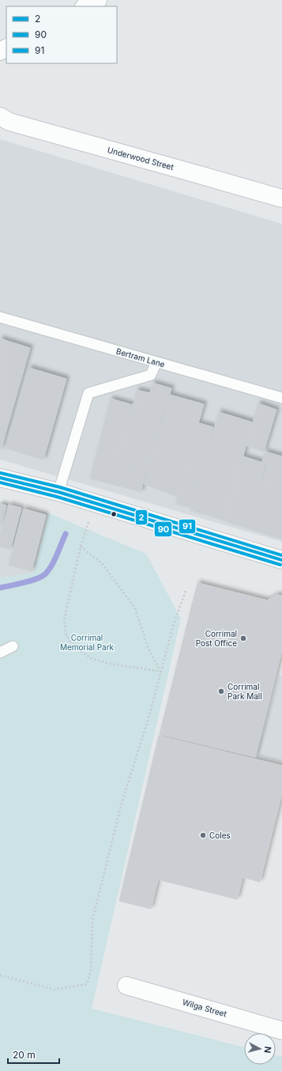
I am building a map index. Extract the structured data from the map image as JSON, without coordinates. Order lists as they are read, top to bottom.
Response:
{
  "streets": {
    "street": ["Underwood Street", "Wilga Street"],
    "lane": ["Bertram Lane"]
  },
  "parks": ["Corrimal Memorial Park"],
  "places": ["Corrimal Post Office", "Corrimal Park Mall", "Coles"],
  "lines": ["transit line 91", "transit line 2", "transit line 90"],
  "legend": ["2", "90", "91"],
  "scale_bar": "20 m",
  "north": "right"
}
